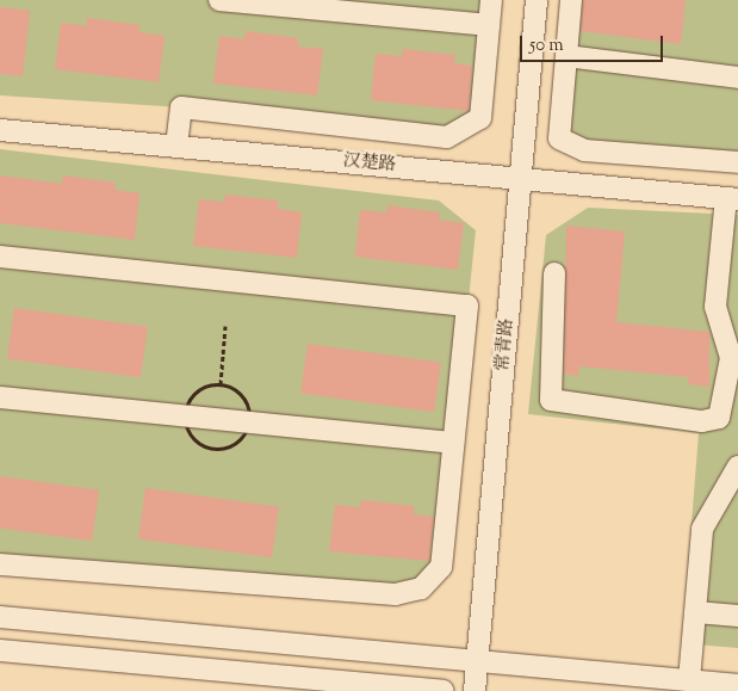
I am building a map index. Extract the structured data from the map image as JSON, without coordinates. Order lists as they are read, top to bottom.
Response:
{
  "streets": {
    "street": ["汉楚路", "常青路"]
  },
  "crossings": [
    ["汉楚路", "常青路"]
  ],
  "scale_bar": "50 m"
}
